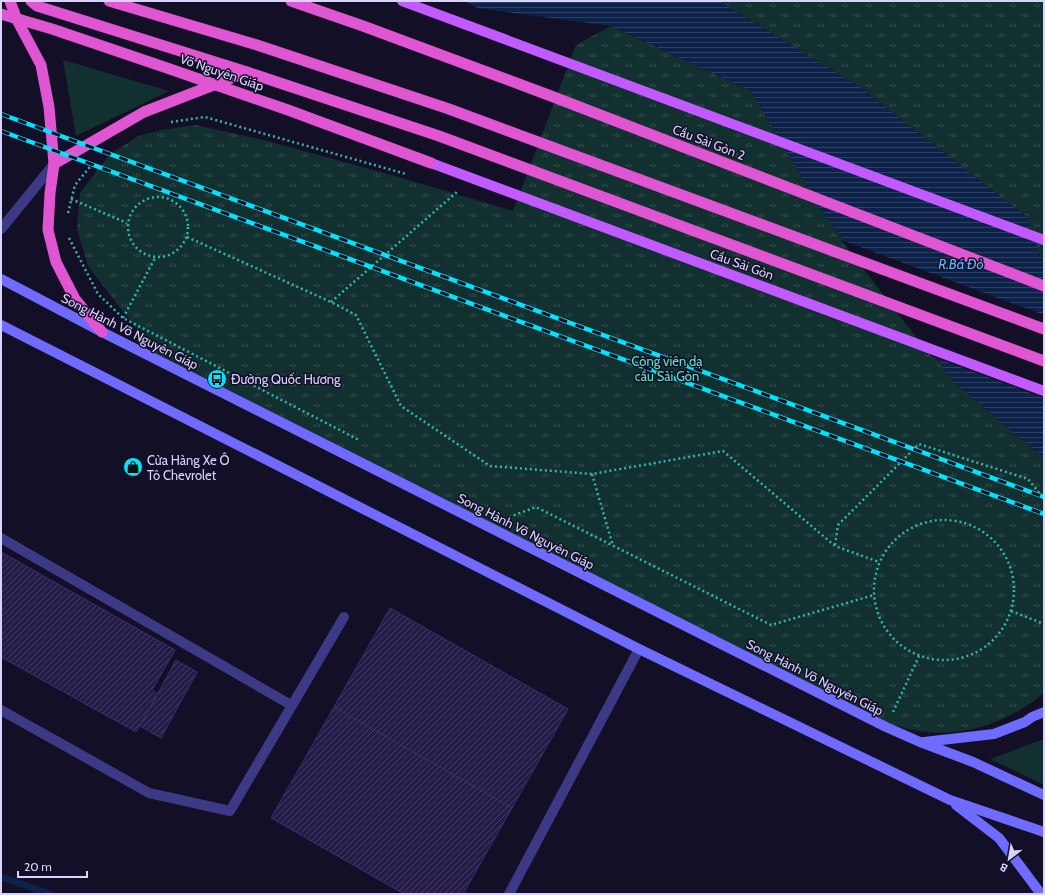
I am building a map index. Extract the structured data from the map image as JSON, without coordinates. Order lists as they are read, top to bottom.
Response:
{
  "streets": {
    "highway": ["Võ Nguyên Giáp", "Cầu Sài Gòn 2", "Cầu Sài Gòn"],
    "main road": ["Song Hành Võ Nguyên Giáp"]
  },
  "crossings": [
    ["Võ Nguyên Giáp", "Cầu Sài Gòn"]
  ],
  "water": ["R.Bá Đỏ"],
  "parks": ["Công viên dạ cầu Sài Gòn"],
  "places": {
    "bus stop": ["Đường Quốc Hương"],
    "shop": ["Cửa Hàng Xe Ô Tô Chevrolet"]
  },
  "scale_bar": "20 m",
  "north": "bottom left"
}
